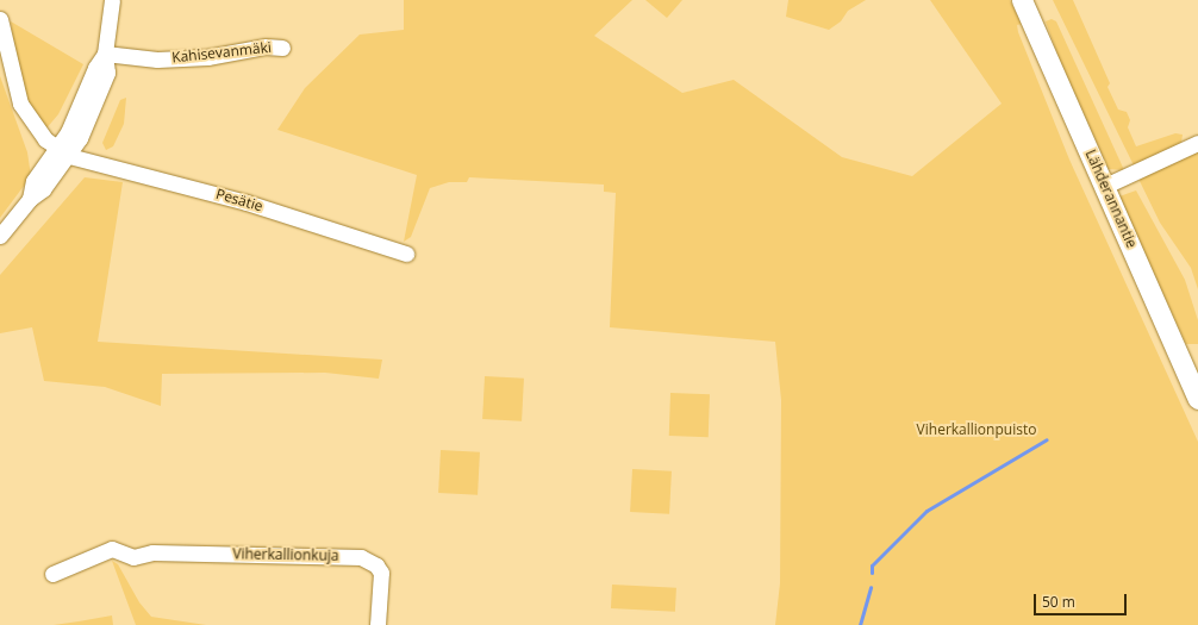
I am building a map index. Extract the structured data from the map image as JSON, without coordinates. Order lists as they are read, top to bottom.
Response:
{
  "streets": {
    "main road": ["Lähderannantie"],
    "street": ["Kahisevanmäki", "Pesätie", "Viherkallionkuja"]
  },
  "parks": ["Viherkallionpuisto"],
  "scale_bar": "50 m"
}
